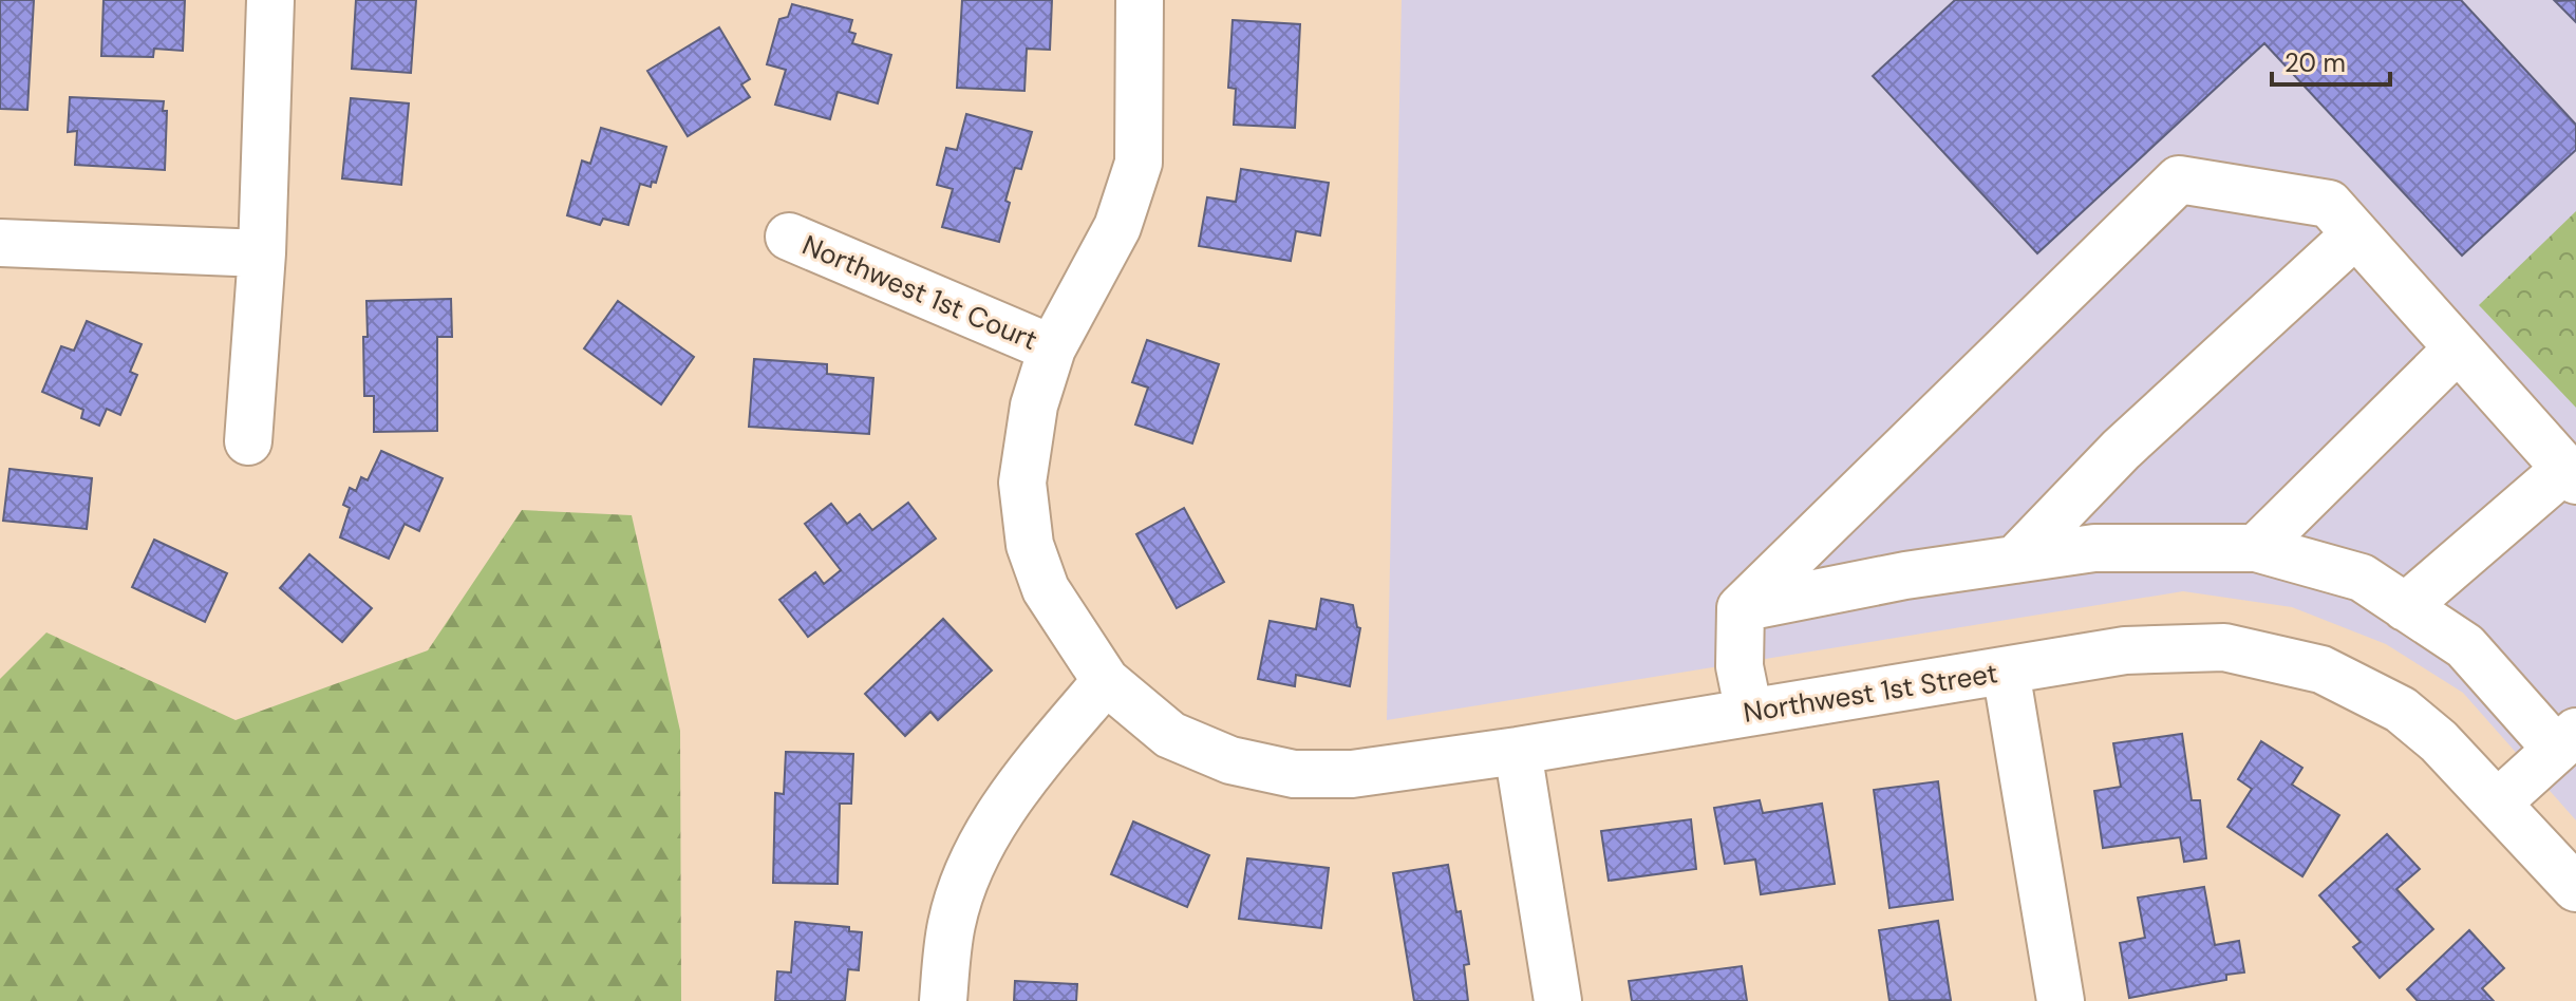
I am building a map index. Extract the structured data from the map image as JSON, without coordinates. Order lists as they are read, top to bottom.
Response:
{
  "streets": {
    "street": ["Northwest 1st Court", "Northwest 1st Street"]
  },
  "crossings": [
    ["Northwest 1st Court", "Northwest 1st Street"]
  ],
  "scale_bar": "20 m"
}
